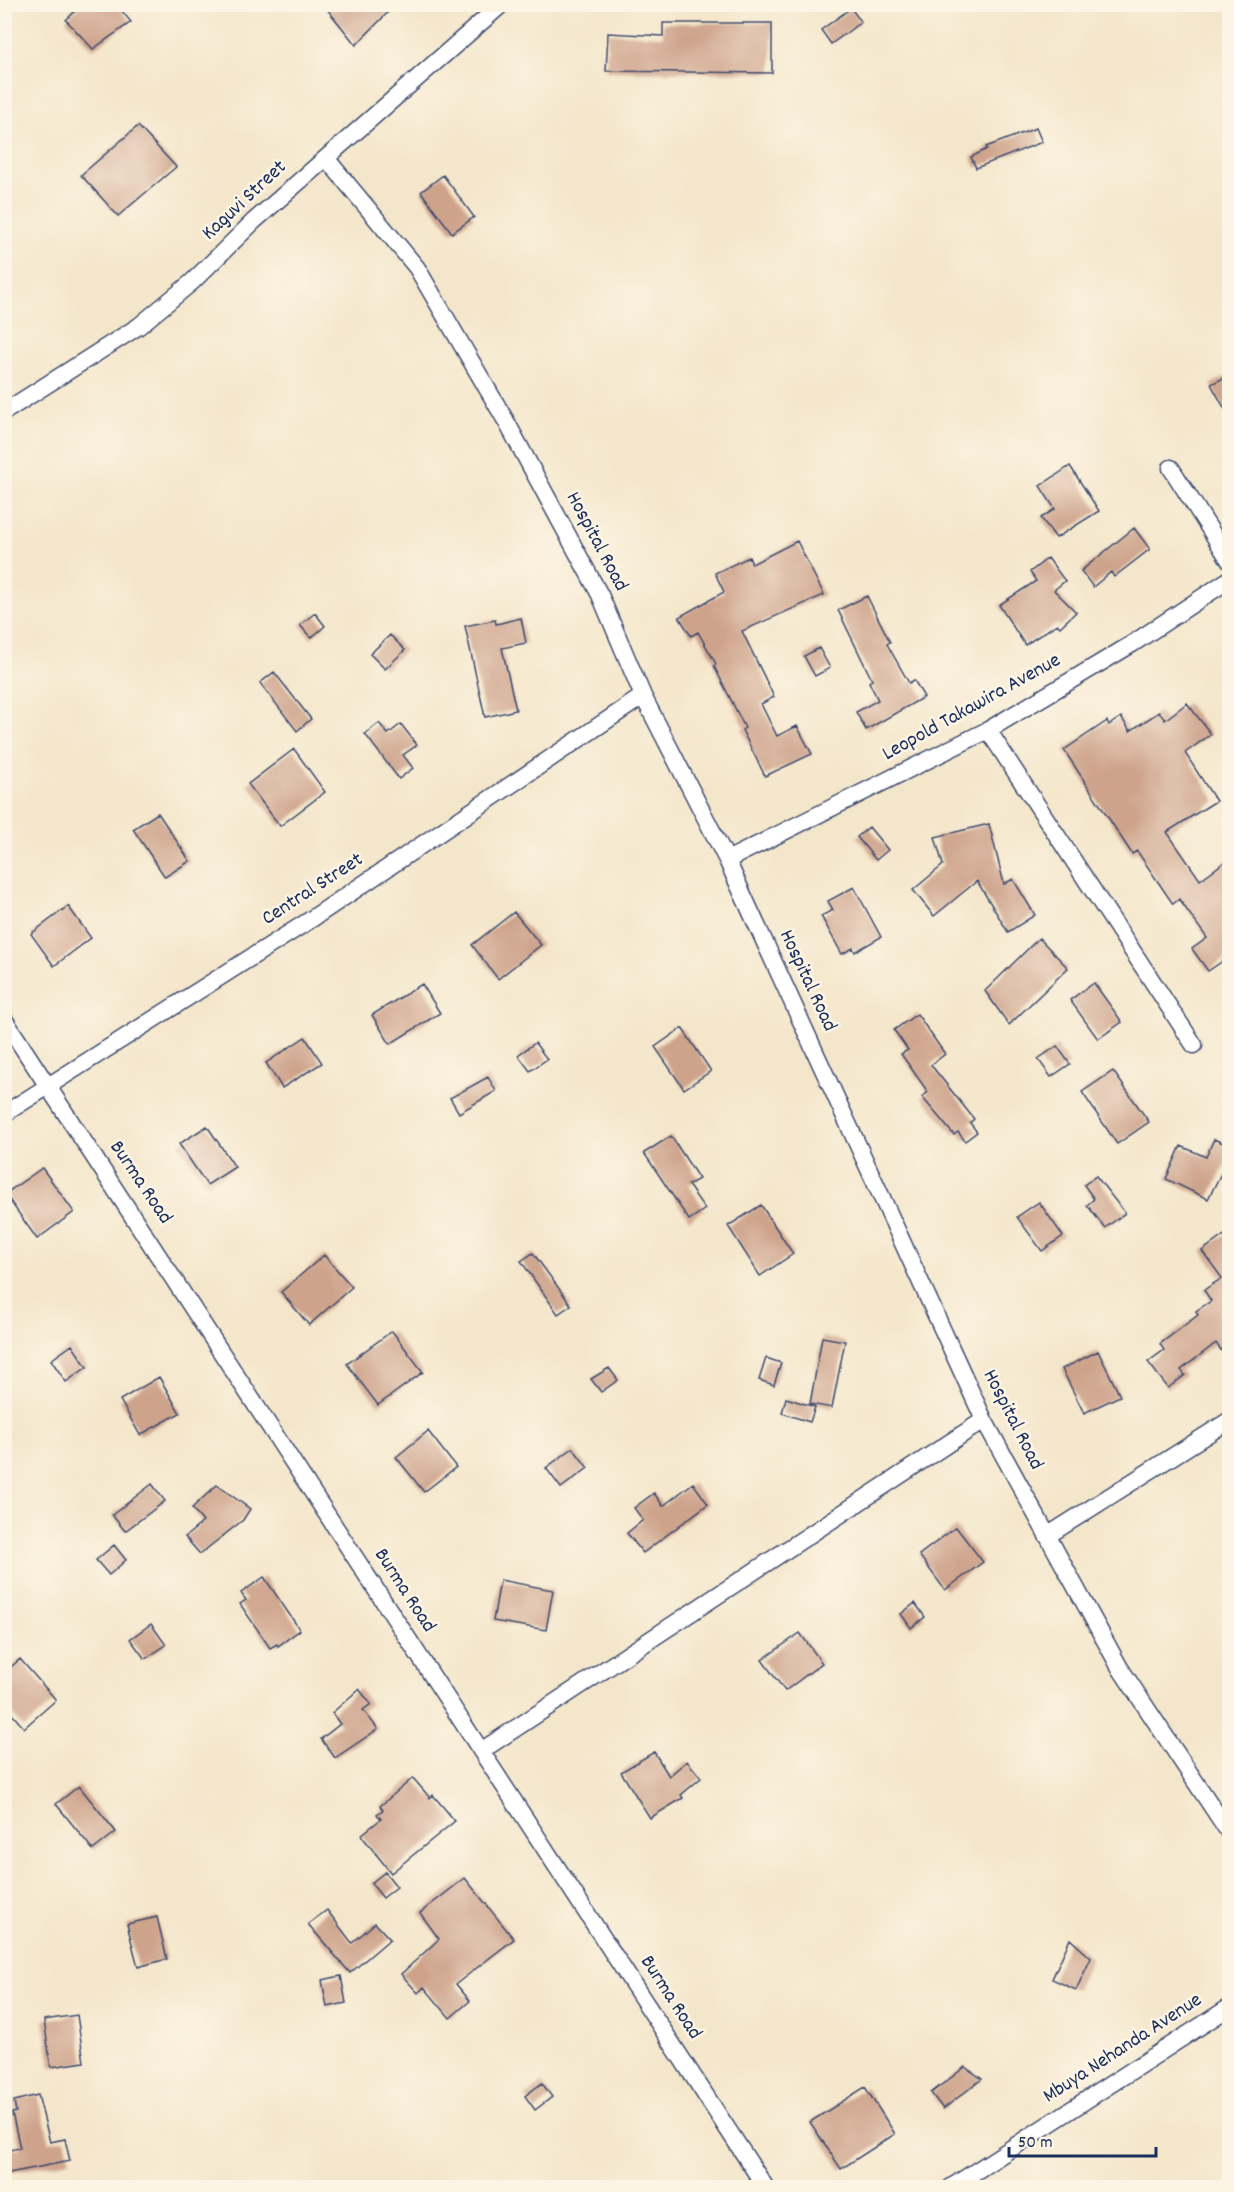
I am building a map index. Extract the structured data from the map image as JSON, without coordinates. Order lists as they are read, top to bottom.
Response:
{
  "streets": {
    "street": [
      "Kaguvi Street",
      "Hospital Road",
      "Leopold Takawira Avenue",
      "Central Street",
      "Burma Road",
      "Mbuya Nehanda Avenue"
    ]
  },
  "crossings": [
    ["Kaguvi Street", "Hospital Road"],
    ["Hospital Road", "Leopold Takawira Avenue"],
    ["Hospital Road", "Central Street"],
    ["Central Street", "Burma Road"]
  ],
  "scale_bar": "50 m"
}
